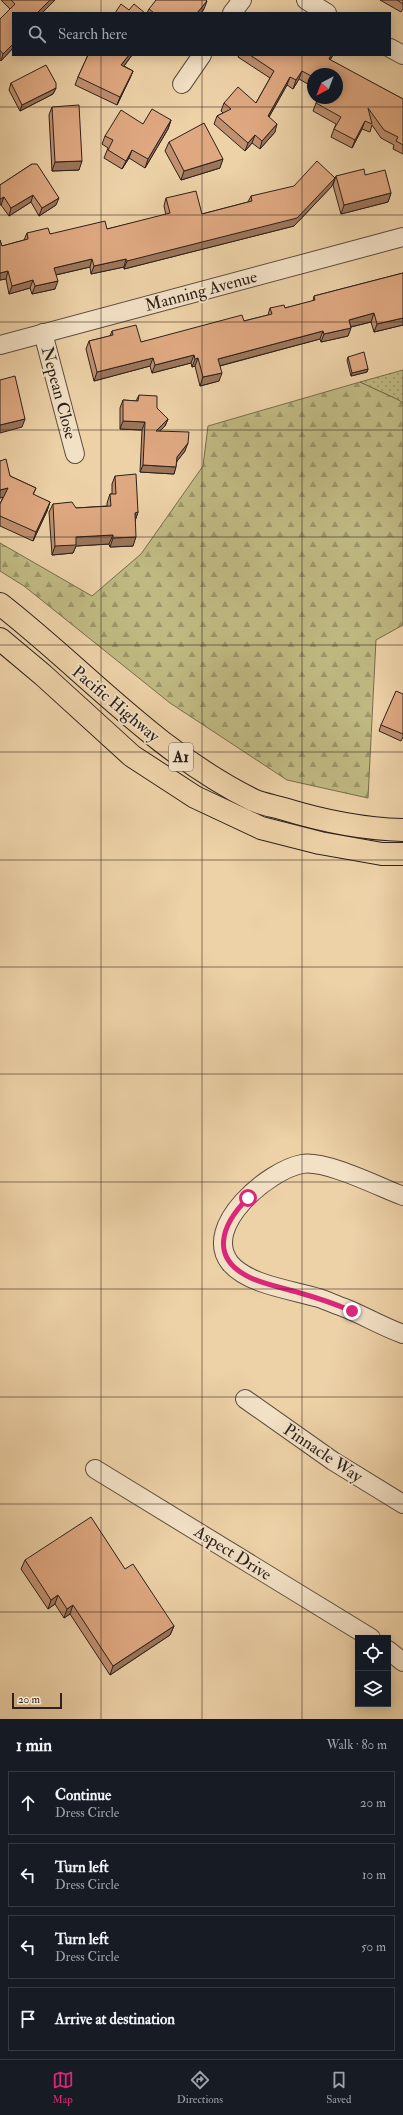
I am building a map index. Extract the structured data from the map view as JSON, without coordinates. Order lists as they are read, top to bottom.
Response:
{
  "streets": {
    "highway": ["Pacific Highway", "A1"],
    "street": [
      "Manning Avenue",
      "Nepean Close",
      "Pinnacle Way",
      "Aspect Drive"
    ]
  },
  "crossings": [
    ["Manning Avenue", "Nepean Close"]
  ],
  "scale_bar": "20 m",
  "north": "bottom left",
  "page": {
    "search": "Search here",
    "scale": "20 m",
    "heading": ["1 min", "Walk · 80 m"],
    "list": [
      ["Continue", "Dress Circle", "20 m"],
      ["Turn left", "Dress Circle", "10 m"],
      ["Turn left", "Dress Circle", "50 m"],
      "Arrive at destination"
    ],
    "nav": ["Map", "Directions", "Saved"]
  }
}
